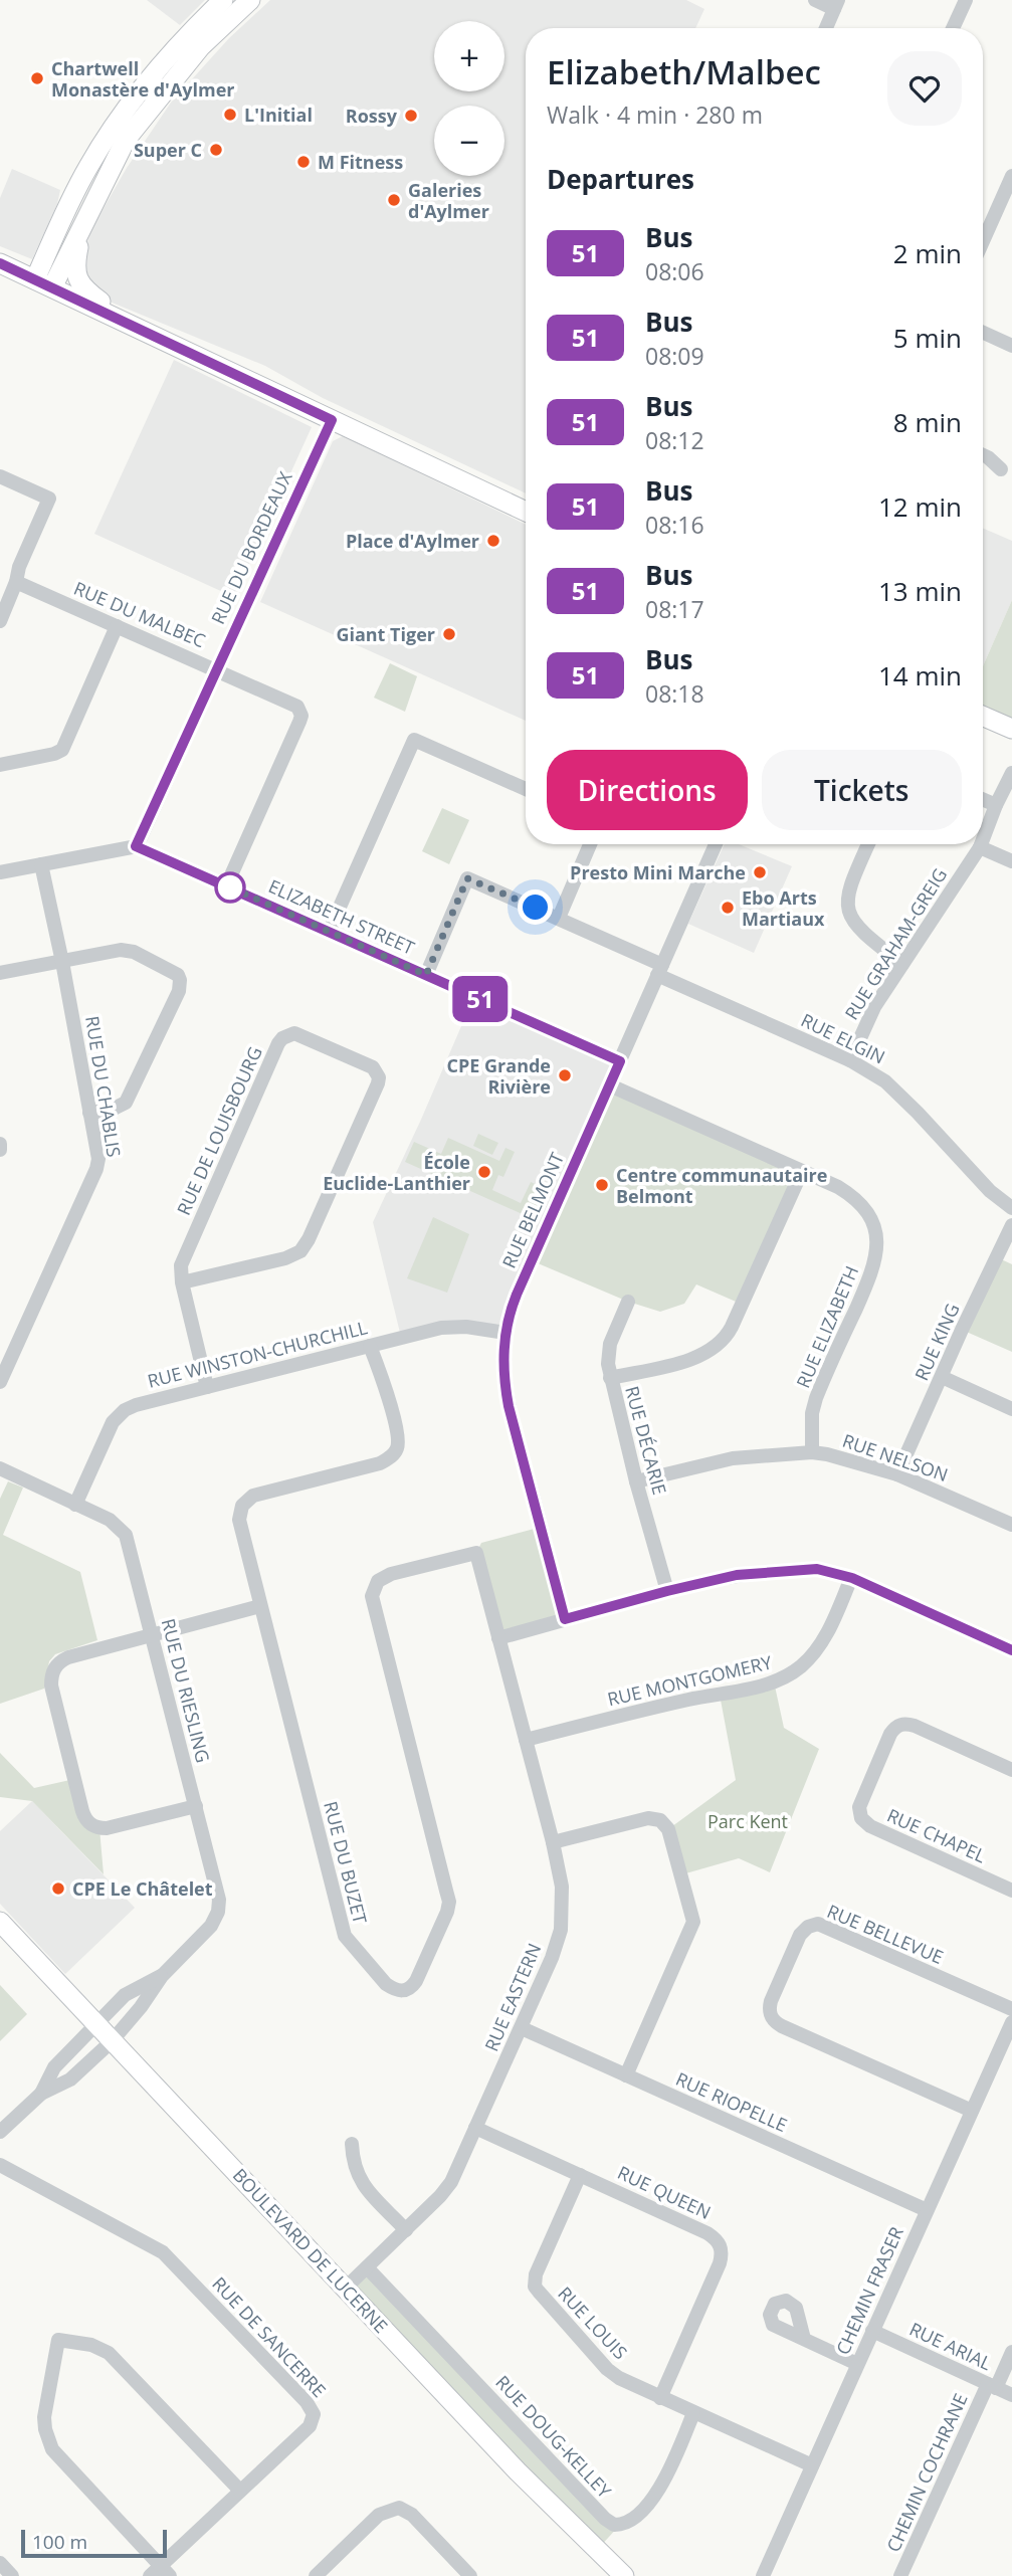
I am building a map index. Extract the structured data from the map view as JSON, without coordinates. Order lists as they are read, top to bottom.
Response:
{
  "streets": {
    "main road": ["BOULEVARD DE LUCERNE"],
    "street": [
      "RUE DU BORDEAUX",
      "RUE DU MALBEC",
      "ELIZABETH STREET",
      "RUE GRAHAM-GREIG",
      "RUE ELGIN",
      "RUE DU CHABLIS",
      "RUE DE LOUISBOURG",
      "RUE BELMONT",
      "RUE ELIZABETH",
      "RUE KING",
      "RUE WINSTON-CHURCHILL",
      "RUE DÉCARIE",
      "RUE NELSON",
      "RUE MONTGOMERY",
      "RUE DU RIESLING",
      "RUE CHAPEL",
      "RUE DU BUZET",
      "RUE BELLEVUE",
      "RUE EASTERN",
      "RUE RIOPELLE",
      "RUE QUEEN",
      "CHEMIN FRASER",
      "RUE LOUIS",
      "RUE DE SANCERRE",
      "RUE ARIAL",
      "RUE DOUG-KELLEY",
      "CHEMIN COCHRANE"
    ]
  },
  "crossings": [
    ["RUE DU BORDEAUX", "RUE DU MALBEC"],
    ["RUE DU BORDEAUX", "ELIZABETH STREET"],
    ["RUE DU MALBEC", "ELIZABETH STREET"],
    ["ELIZABETH STREET", "RUE ELGIN"],
    ["ELIZABETH STREET", "RUE BELMONT"],
    ["RUE GRAHAM-GREIG", "RUE ELGIN"],
    ["RUE ELGIN", "RUE BELMONT"],
    ["RUE DE LOUISBOURG", "RUE WINSTON-CHURCHILL"],
    ["RUE BELMONT", "RUE ELIZABETH"],
    ["RUE BELMONT", "RUE WINSTON-CHURCHILL"],
    ["RUE ELIZABETH", "RUE NELSON"],
    ["RUE KING", "RUE NELSON"],
    ["RUE WINSTON-CHURCHILL", "RUE DU RIESLING"],
    ["RUE WINSTON-CHURCHILL", "RUE DU BUZET"],
    ["RUE DÉCARIE", "RUE NELSON"],
    ["RUE MONTGOMERY", "RUE EASTERN"],
    ["RUE DU RIESLING", "BOULEVARD DE LUCERNE"],
    ["RUE DU BUZET", "RUE EASTERN"],
    ["RUE BELLEVUE", "CHEMIN FRASER"],
    ["RUE EASTERN", "RUE RIOPELLE"],
    ["RUE EASTERN", "RUE QUEEN"],
    ["RUE EASTERN", "BOULEVARD DE LUCERNE"],
    ["RUE EASTERN", "RUE DOUG-KELLEY"],
    ["RUE RIOPELLE", "CHEMIN FRASER"],
    ["RUE QUEEN", "RUE LOUIS"],
    ["CHEMIN FRASER", "RUE LOUIS"],
    ["CHEMIN FRASER", "RUE ARIAL"],
    ["RUE LOUIS", "RUE DOUG-KELLEY"],
    ["RUE ARIAL", "CHEMIN COCHRANE"]
  ],
  "parks": ["Parc Kent"],
  "places": [
    "Chartwell Monastère d'Aylmer",
    "L'Initial",
    "Rossy",
    "Super C",
    "M Fitness",
    "Galeries d'Aylmer",
    "Place d'Aylmer",
    "Giant Tiger",
    "Presto Mini Marche",
    "Ebo Arts Martiaux",
    "CPE Grande Rivière",
    "École Euclide-Lanthier",
    "Centre communautaire Belmont",
    "CPE Le Châtelet"
  ],
  "lines": ["bus line 51"],
  "scale_bar": "100 m",
  "page": {
    "on_map": "51",
    "map_buttons": ["+", "−"],
    "heading": [
      ["Elizabeth/Malbec", "Walk · 4 min · 280 m"],
      "Departures"
    ],
    "list": [
      {
        "mark": "51",
        "name": "Bus",
        "note": "08:06",
        "value": "2 min"
      },
      {
        "mark": "51",
        "name": "Bus",
        "note": "08:09",
        "value": "5 min"
      },
      {
        "mark": "51",
        "name": "Bus",
        "note": "08:12",
        "value": "8 min"
      },
      {
        "mark": "51",
        "name": "Bus",
        "note": "08:16",
        "value": "12 min"
      },
      {
        "mark": "51",
        "name": "Bus",
        "note": "08:17",
        "value": "13 min"
      },
      {
        "mark": "51",
        "name": "Bus",
        "note": "08:18",
        "value": "14 min"
      }
    ],
    "buttons": ["Directions", "Tickets"],
    "scale": "100 m"
  }
}
